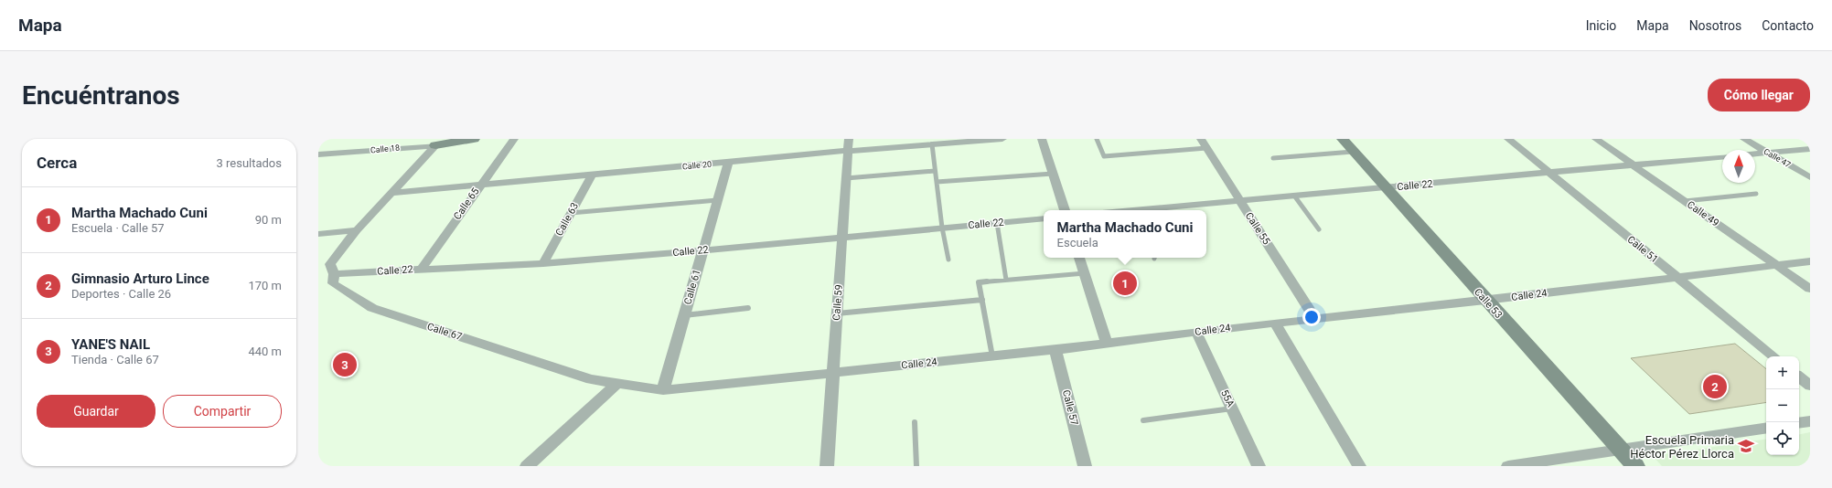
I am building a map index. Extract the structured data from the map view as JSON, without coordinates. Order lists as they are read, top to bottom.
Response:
{
  "streets": {
    "street": [
      "Calle 18",
      "Calle 47",
      "Calle 20",
      "Calle 22",
      "Calle 65",
      "Calle 49",
      "Calle 63",
      "Calle 55",
      "Calle 51",
      "Calle 61",
      "Calle 24",
      "Calle 59",
      "Calle 53",
      "Calle 67",
      "55A",
      "Calle 57"
    ]
  },
  "crossings": [
    ["Calle 18", "Calle 67"],
    ["Calle 20", "Calle 65"],
    ["Calle 20", "Calle 63"],
    ["Calle 20", "Calle 61"],
    ["Calle 20", "Calle 59"],
    ["Calle 20", "Calle 67"],
    ["Calle 22", "Calle 65"],
    ["Calle 22", "Calle 49"],
    ["Calle 22", "Calle 63"],
    ["Calle 22", "Calle 55"],
    ["Calle 22", "Calle 51"],
    ["Calle 22", "Calle 61"],
    ["Calle 22", "Calle 59"],
    ["Calle 22", "Calle 53"],
    ["Calle 22", "Calle 67"],
    ["Calle 49", "Calle 24"],
    ["Calle 55", "Calle 24"],
    ["Calle 51", "Calle 24"],
    ["Calle 61", "Calle 24"],
    ["Calle 24", "Calle 59"],
    ["Calle 24", "Calle 53"],
    ["Calle 24", "Calle 67"],
    ["Calle 24", "55A"],
    ["Calle 24", "Calle 57"]
  ],
  "places": {
    "school or university": ["Escuela Primaria Héctor Pérez Llorca"]
  },
  "north": "top",
  "page": {
    "header": "Mapa",
    "nav": [
      "Inicio",
      "Mapa",
      "Nosotros",
      "Contacto"
    ],
    "buttons": [
      "Cómo llegar",
      ["Guardar", "Compartir"]
    ],
    "title": "Encuéntranos",
    "heading": ["Cerca", "3 resultados"],
    "list": [
      {
        "mark": "1",
        "name": "Martha Machado Cuni",
        "note": "Escuela · Calle 57",
        "value": "90 m"
      },
      {
        "mark": "2",
        "name": "Gimnasio Arturo Lince",
        "note": "Deportes · Calle 26",
        "value": "170 m"
      },
      {
        "mark": "3",
        "name": "YANE'S NAIL",
        "note": "Tienda · Calle 67",
        "value": "440 m"
      }
    ],
    "popup": ["Martha Machado Cuni", "Escuela"],
    "pins": ["1", "3", "2"],
    "map_buttons": ["+", "−"]
  }
}
